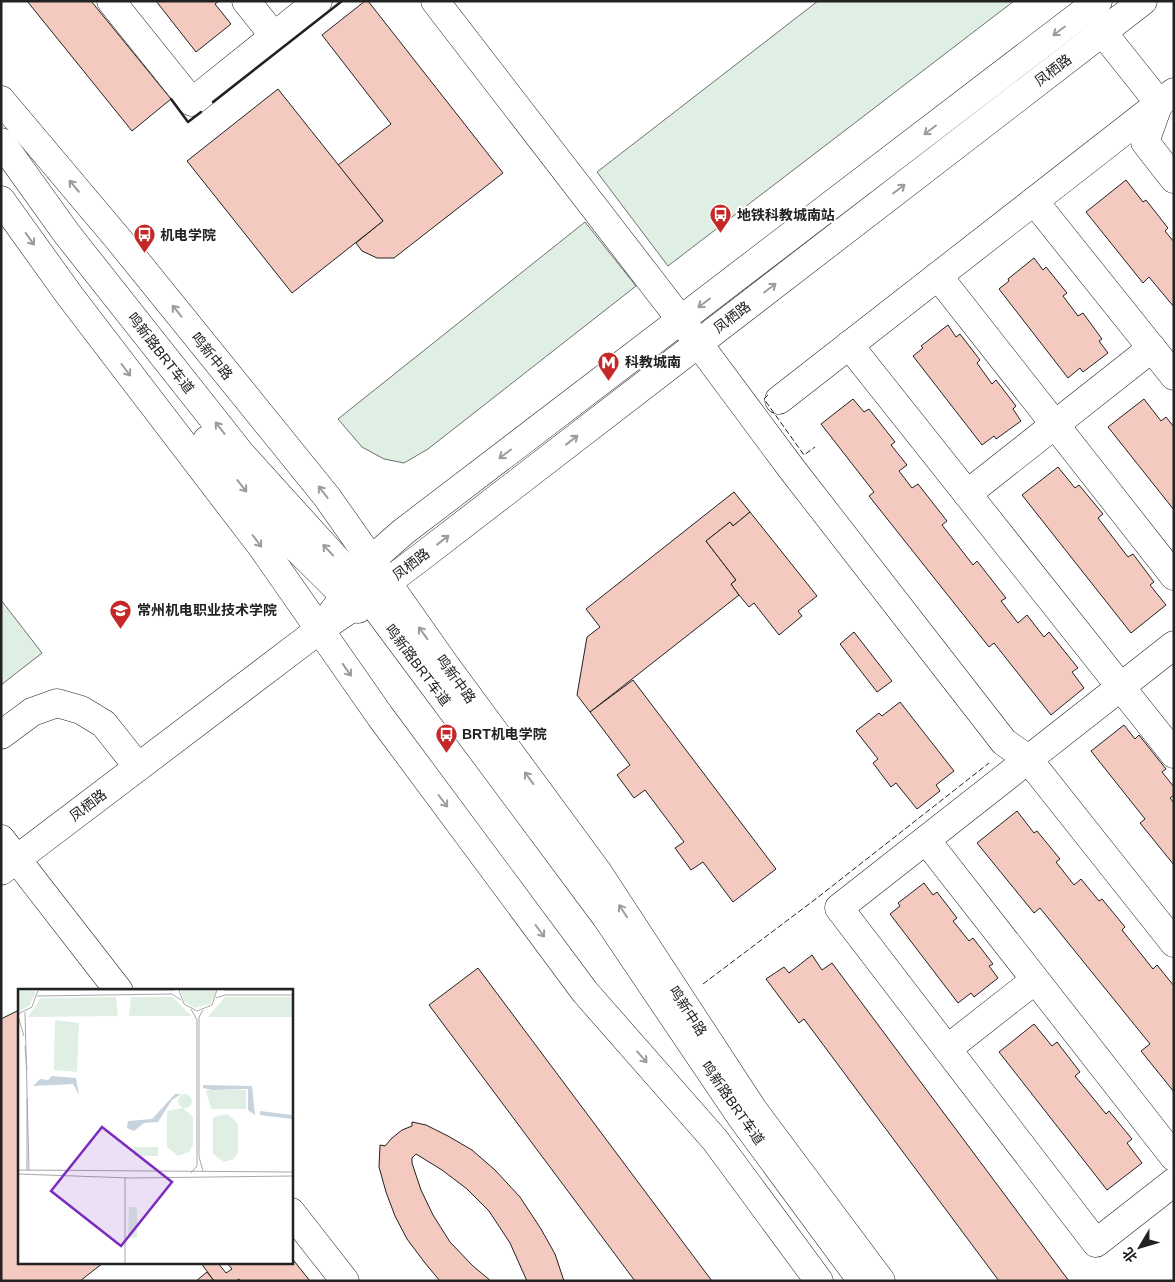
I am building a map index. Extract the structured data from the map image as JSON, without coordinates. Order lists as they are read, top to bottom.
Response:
{
  "streets": {
    "main road": ["凤栖路", "鸣新路BRT车道", "鸣新中路"]
  },
  "crossings": [
    ["凤栖路", "鸣新路BRT车道"],
    ["凤栖路", "鸣新中路"],
    ["鸣新路BRT车道", "鸣新中路"]
  ],
  "places": {
    "bus stop": ["地铁科教城南站", "机电学院", "BRT机电学院"],
    "metro station": ["科教城南"],
    "school or university": ["常州机电职业技术学院"]
  },
  "north": "bottom left"
}
